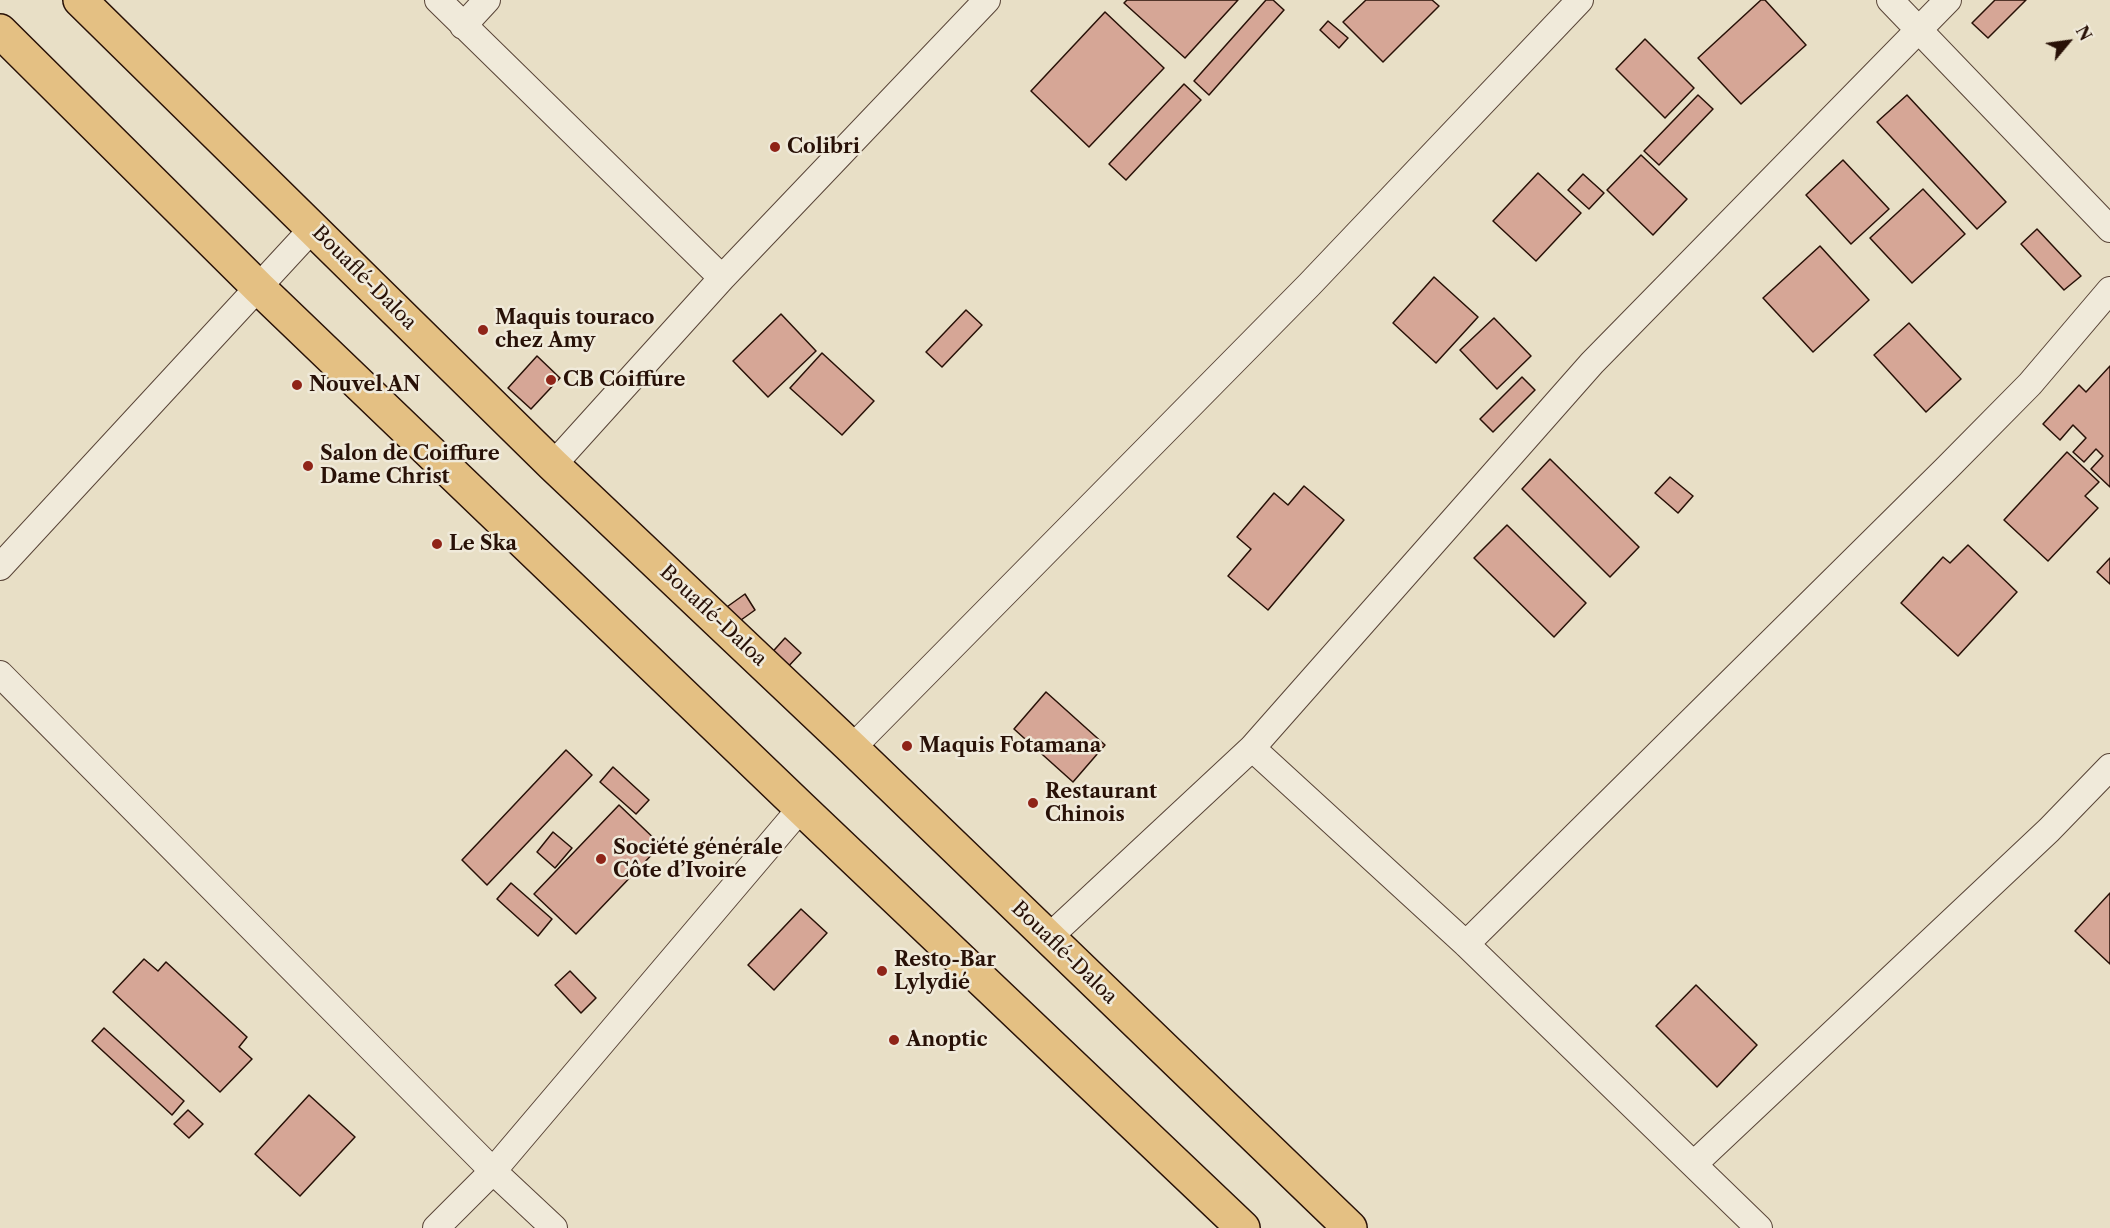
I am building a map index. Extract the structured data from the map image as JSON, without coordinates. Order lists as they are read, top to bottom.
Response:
{
  "streets": {
    "highway": ["Bouaflé-Daloa"]
  },
  "places": [
    "Colibri",
    "Maquis touraco chez Amy",
    "CB Coiffure",
    "Nouvel AN",
    "Salon de Coiffure Dame Christ",
    "Le Ska",
    "Maquis Fotamana",
    "Restaurant Chinois",
    "Société générale Côte d’Ivoire",
    "Resto-Bar Lylydié",
    "Anoptic"
  ],
  "north": "top right"
}
